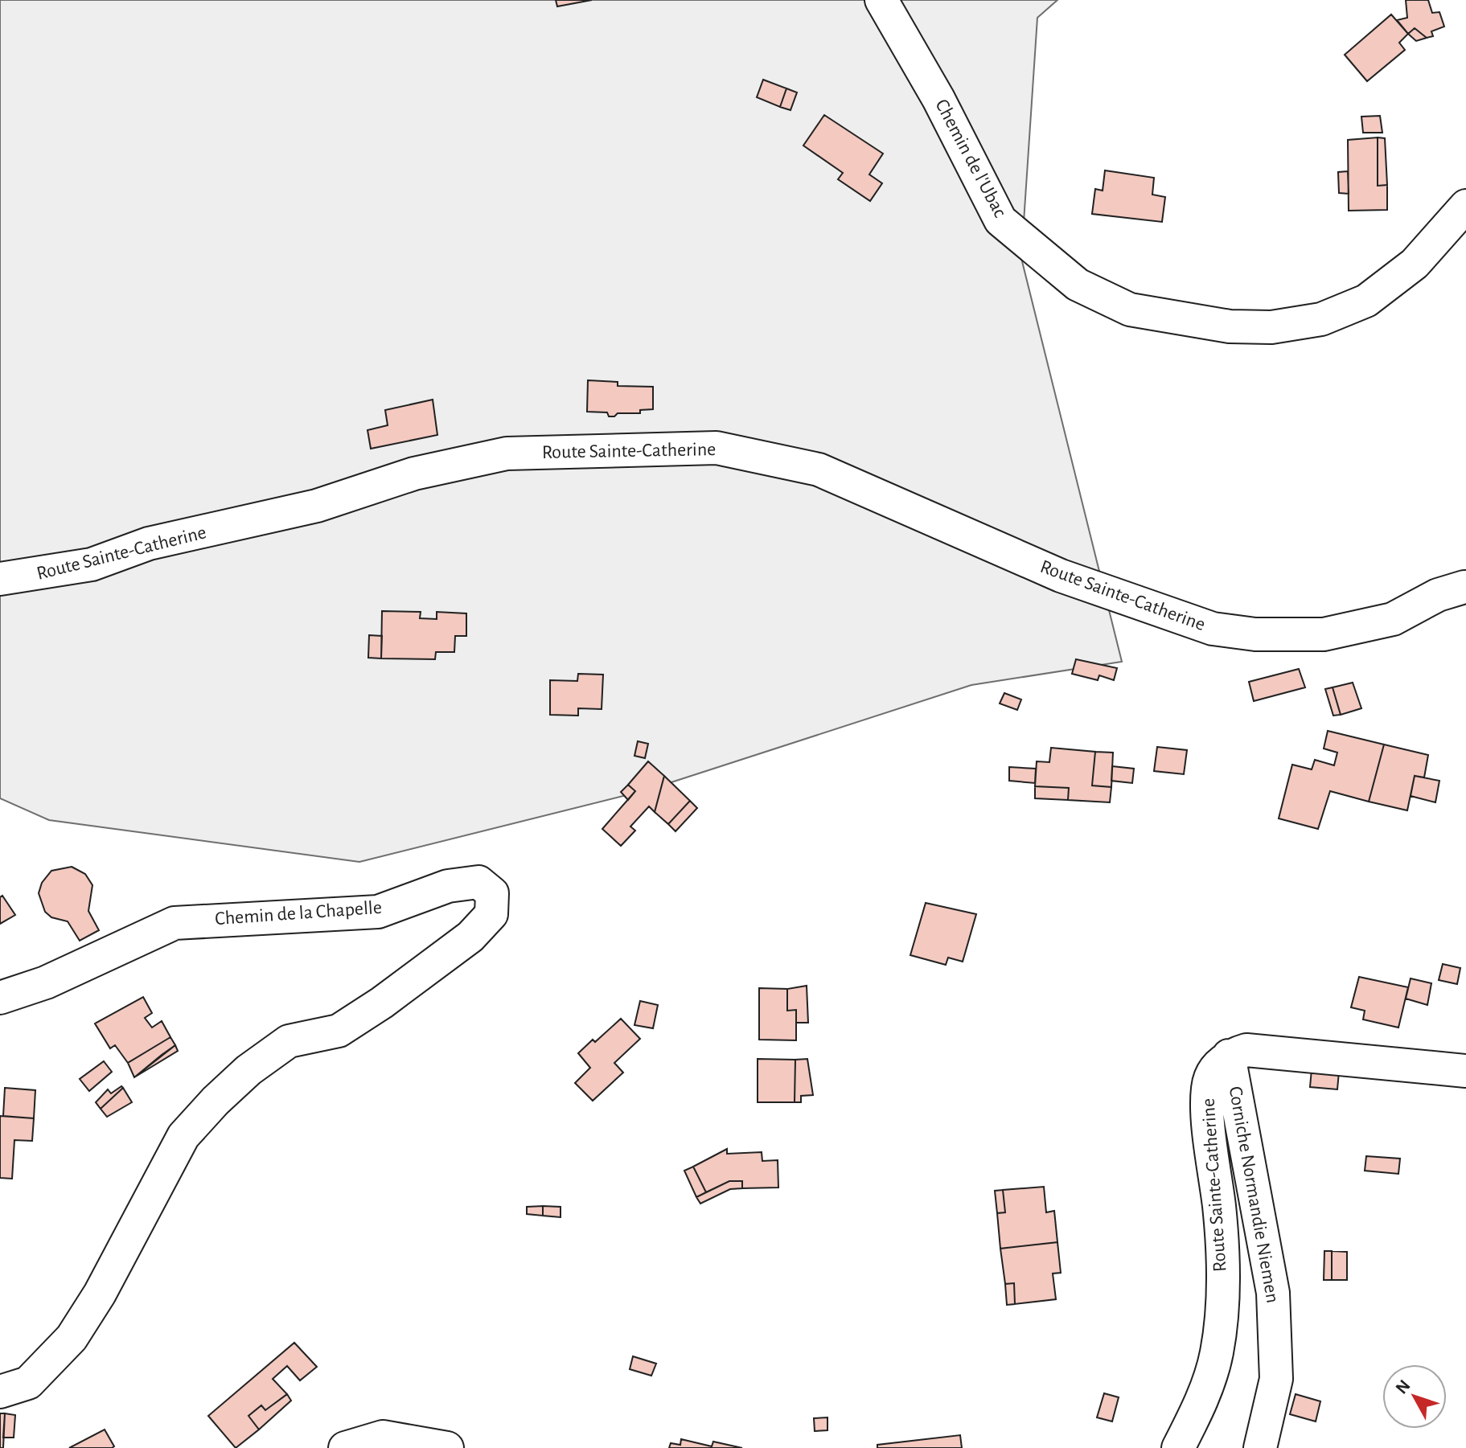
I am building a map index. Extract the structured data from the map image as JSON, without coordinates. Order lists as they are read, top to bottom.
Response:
{
  "streets": {
    "street": [
      "Chemin de l'Ubac",
      "Route Sainte-Catherine",
      "Chemin de la Chapelle",
      "Corniche Normandie Niemen"
    ]
  },
  "crossings": [
    ["Route Sainte-Catherine", "Corniche Normandie Niemen"]
  ],
  "north": "top left"
}
